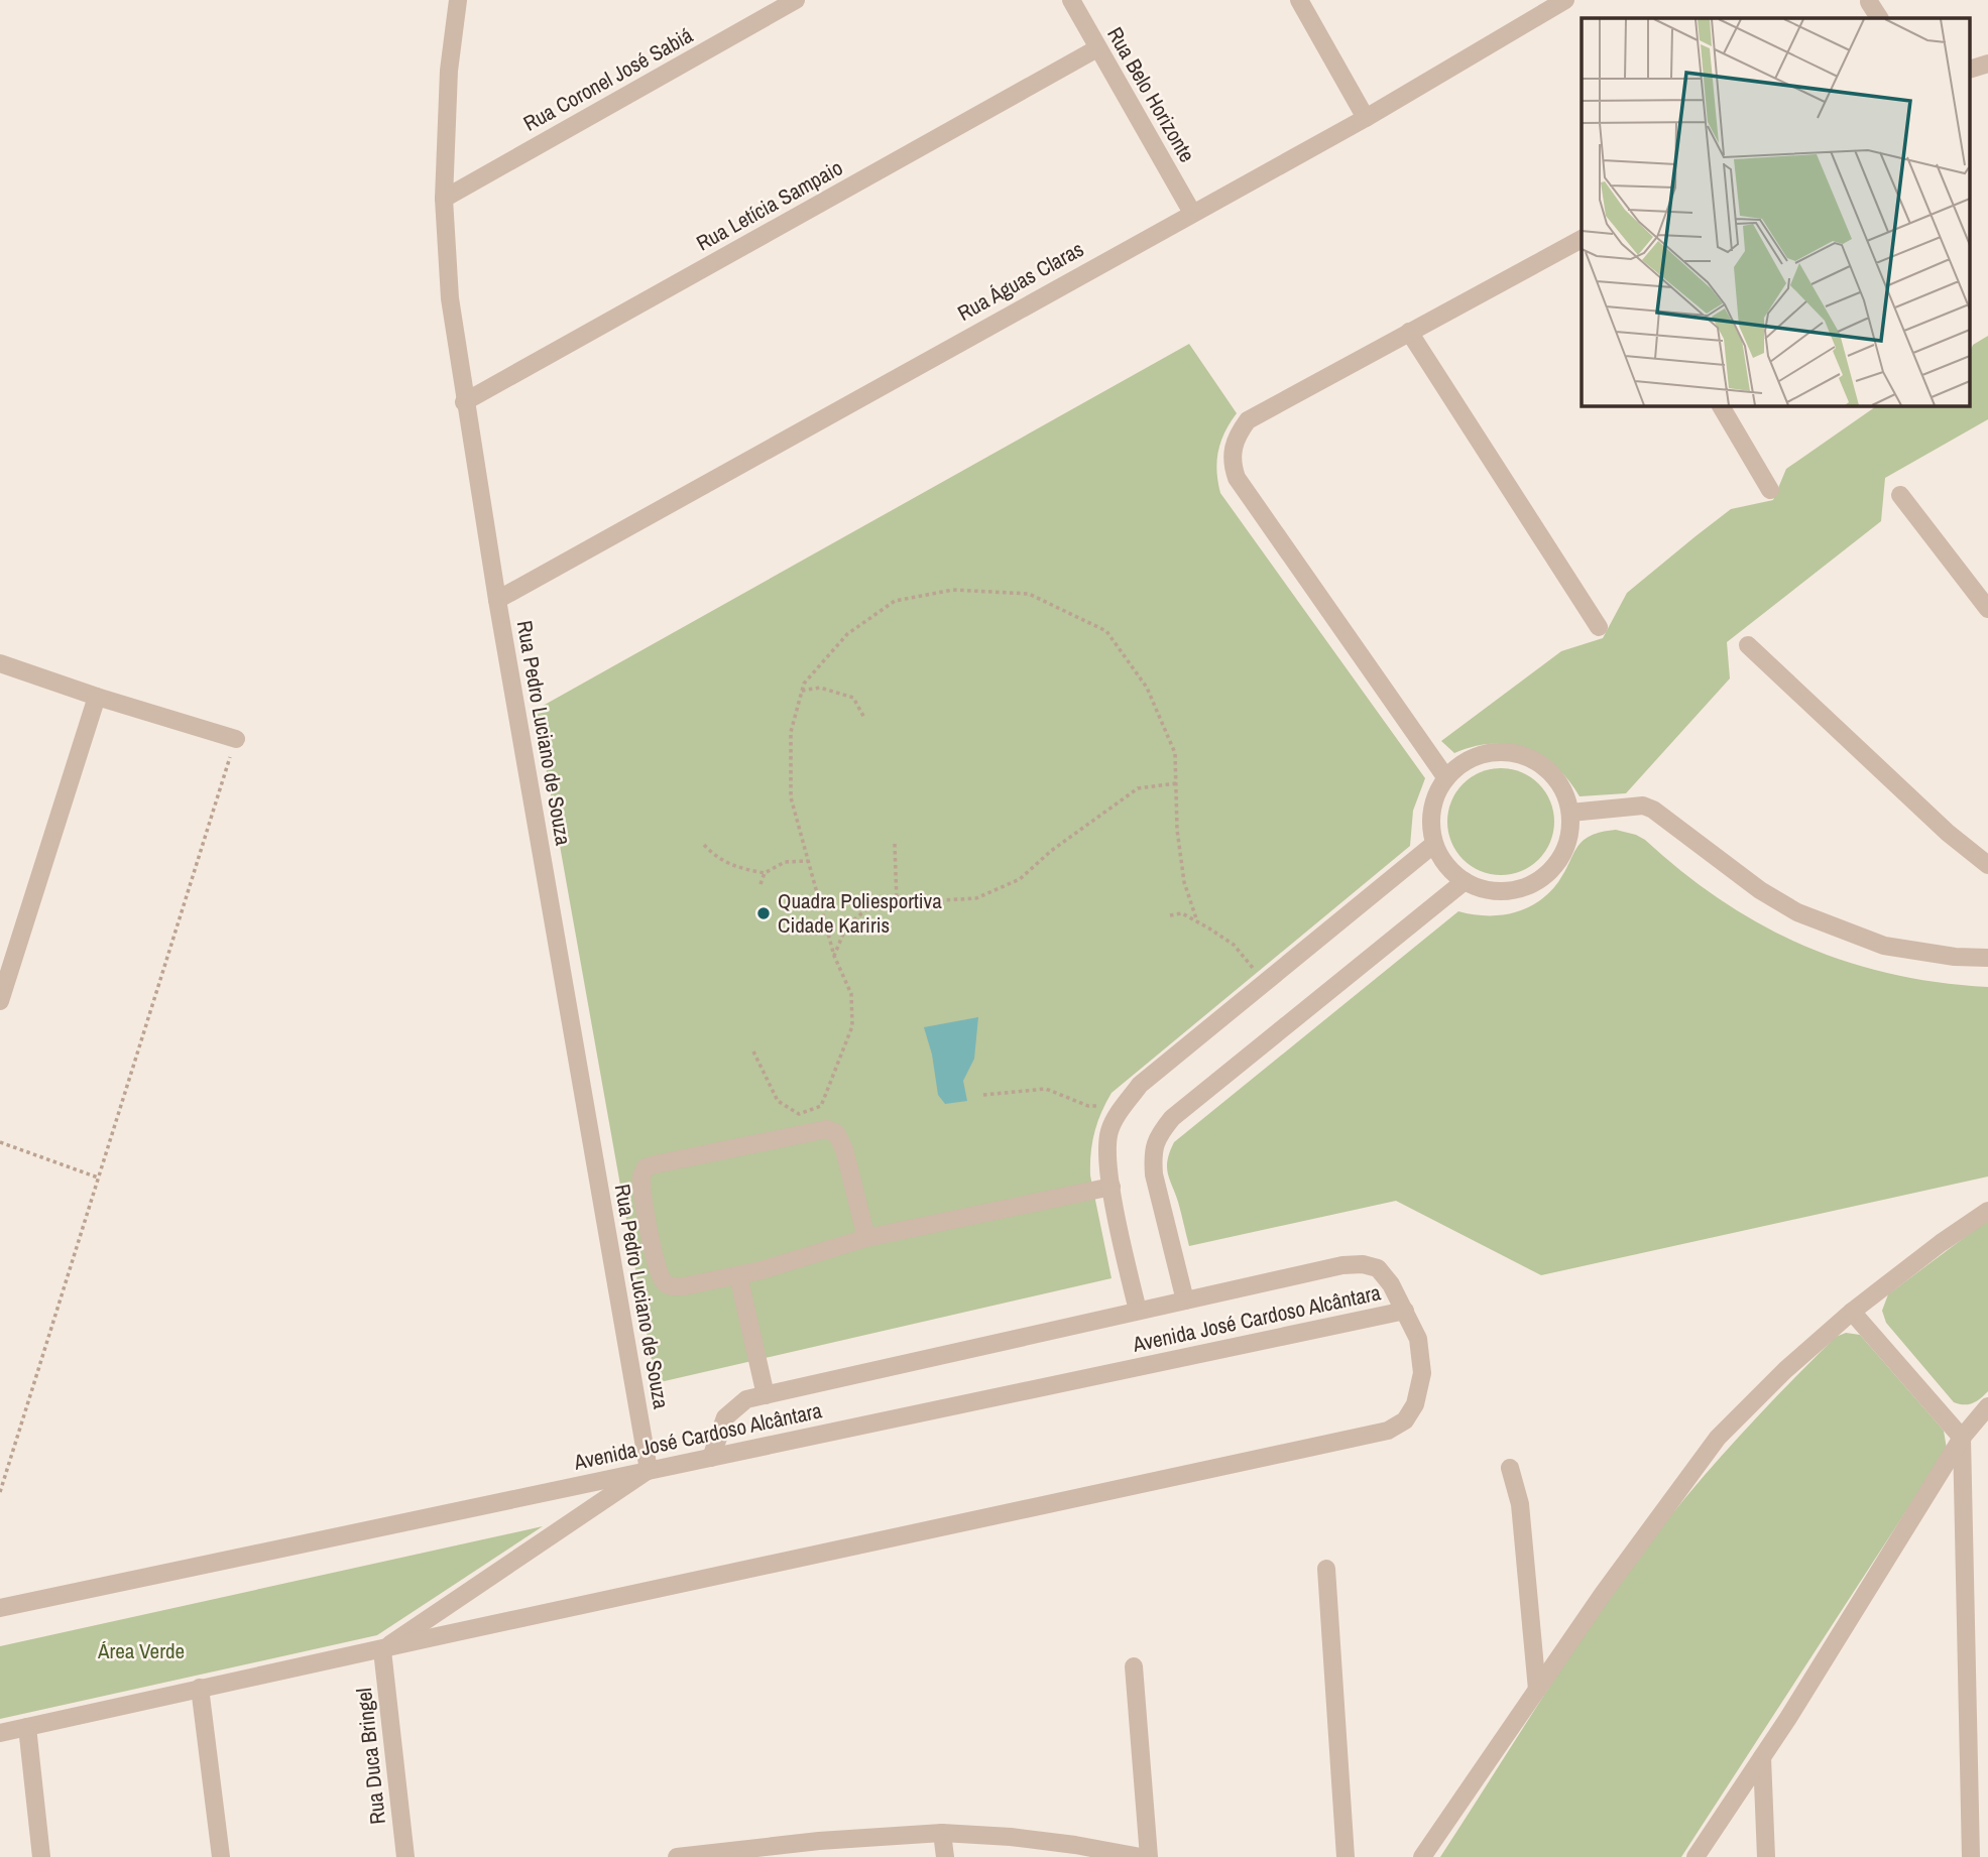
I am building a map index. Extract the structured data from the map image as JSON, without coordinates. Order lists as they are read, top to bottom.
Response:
{
  "streets": {
    "street": [
      "Rua Coronel José Sabiá",
      "Rua Belo Horizonte",
      "Rua Letícia Sampaio",
      "Rua Águas Claras",
      "Rua Pedro Luciano de Souza",
      "Avenida José Cardoso Alcântara",
      "Rua Duca Bringel"
    ]
  },
  "crossings": [
    ["Rua Coronel José Sabiá", "Rua Pedro Luciano de Souza"],
    ["Rua Belo Horizonte", "Rua Letícia Sampaio"],
    ["Rua Belo Horizonte", "Rua Águas Claras"],
    ["Rua Letícia Sampaio", "Rua Pedro Luciano de Souza"],
    ["Rua Águas Claras", "Rua Pedro Luciano de Souza"],
    ["Rua Pedro Luciano de Souza", "Avenida José Cardoso Alcântara"]
  ],
  "parks": ["Área Verde"],
  "places": ["Quadra Poliesportiva Cidade Kariris"]
}
